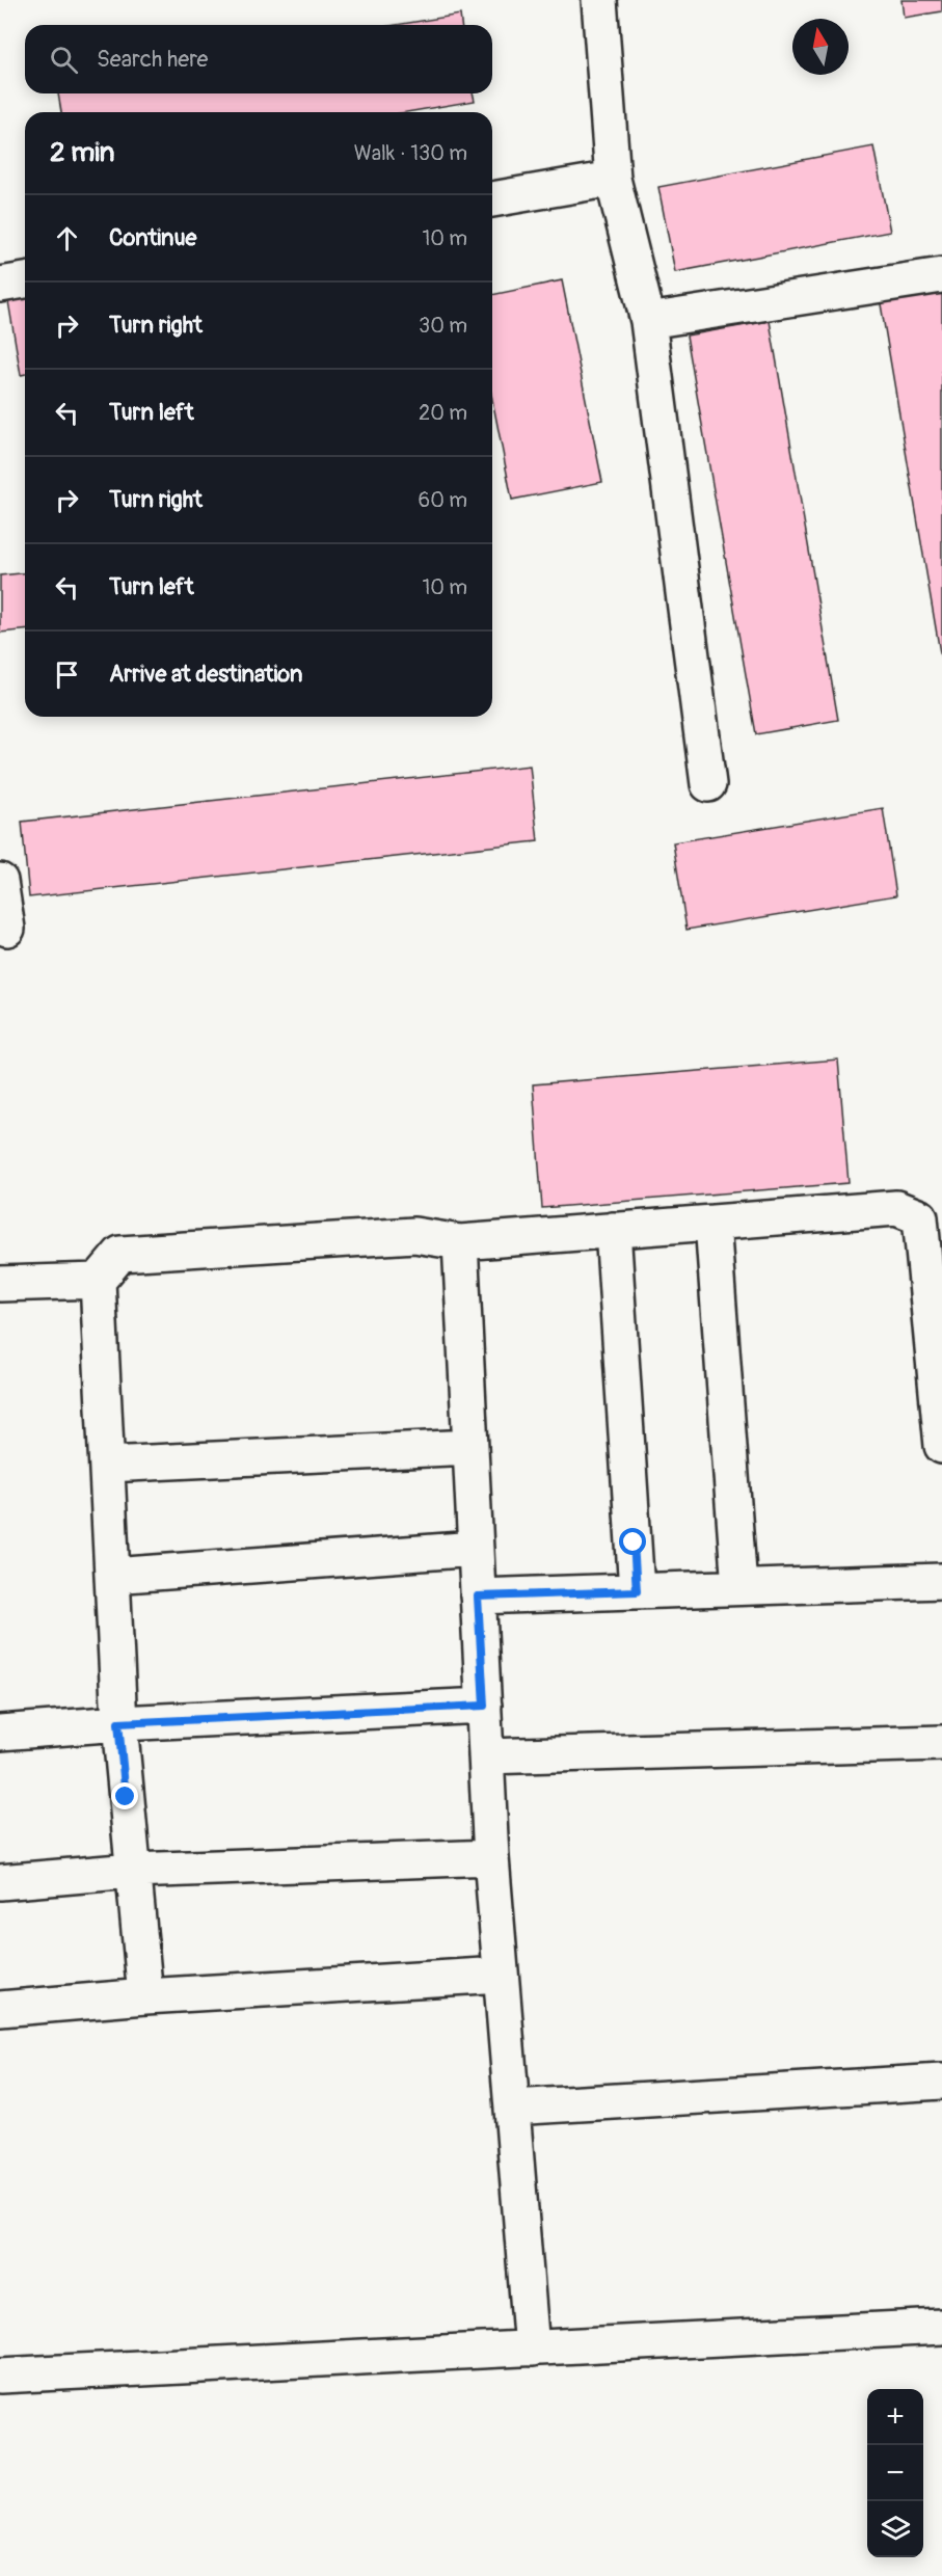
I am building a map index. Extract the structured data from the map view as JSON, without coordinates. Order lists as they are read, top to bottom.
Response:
{
  "north": "top",
  "page": {
    "search": "Search here",
    "heading": ["2 min", "Walk · 130 m"],
    "list": [
      ["Continue", "10 m"],
      ["Turn right", "30 m"],
      ["Turn left", "20 m"],
      ["Turn right", "60 m"],
      ["Turn left", "10 m"],
      "Arrive at destination"
    ],
    "map_buttons": ["+", "−"]
  }
}
